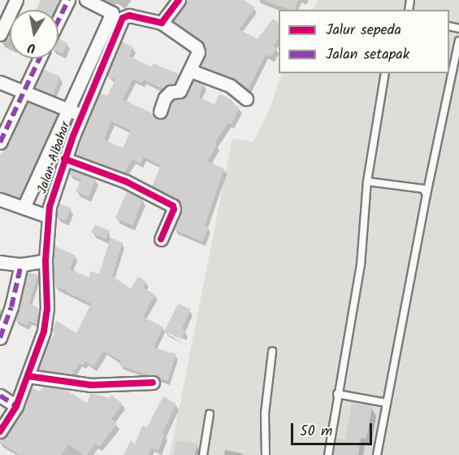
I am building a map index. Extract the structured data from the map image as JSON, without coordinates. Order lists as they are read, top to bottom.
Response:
{
  "streets": {
    "street": ["Jalan Albahar"]
  },
  "legend": ["Jalur sepeda", "Jalan setapak"],
  "scale_bar": "50 m",
  "north": "bottom"
}
